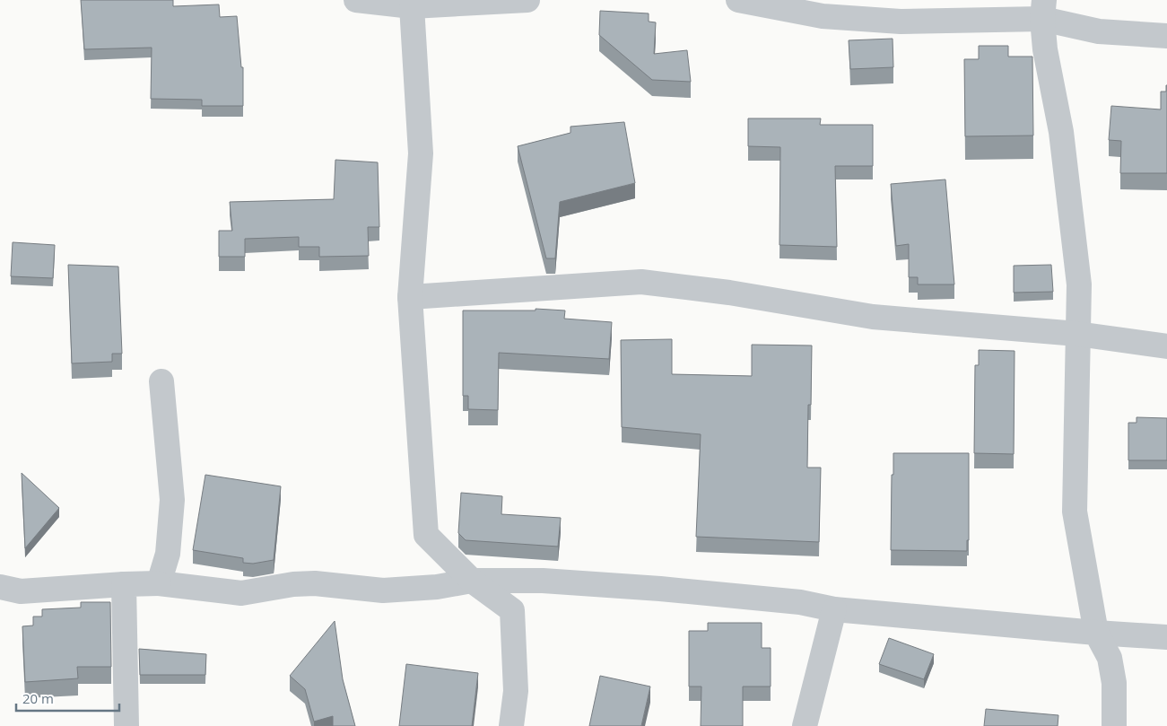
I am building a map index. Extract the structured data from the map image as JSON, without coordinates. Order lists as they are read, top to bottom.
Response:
{
  "scale_bar": "20 m"
}
